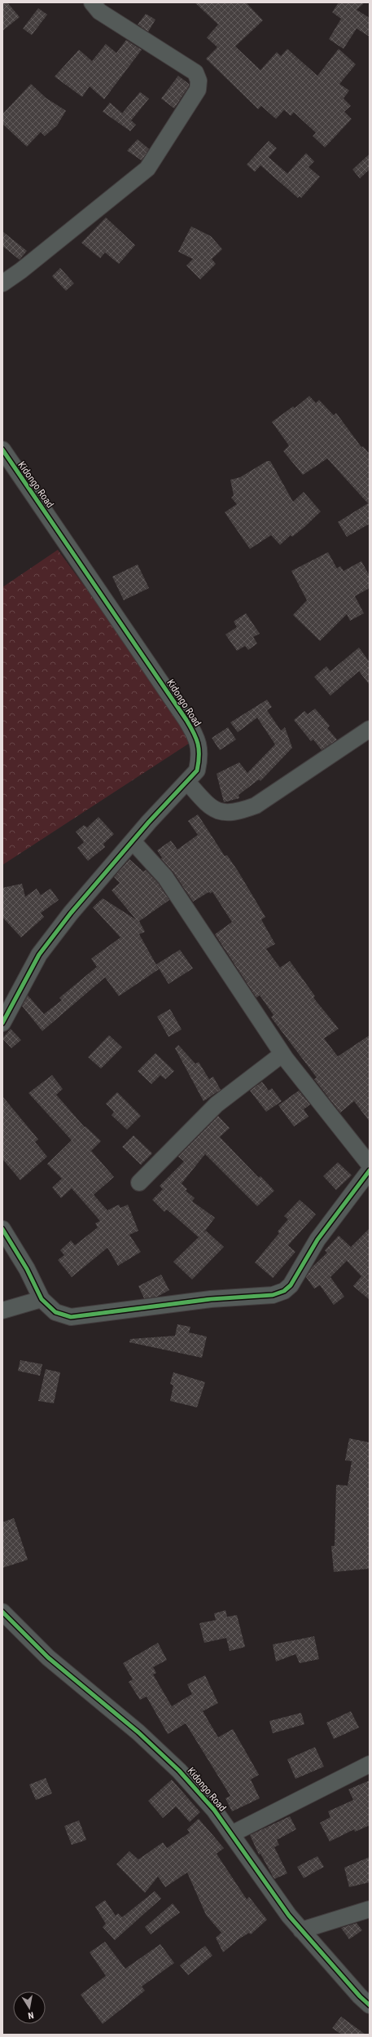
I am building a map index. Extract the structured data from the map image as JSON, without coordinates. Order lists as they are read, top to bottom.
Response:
{
  "streets": {
    "street": ["Kidongo Road"]
  },
  "north": "bottom"
}
